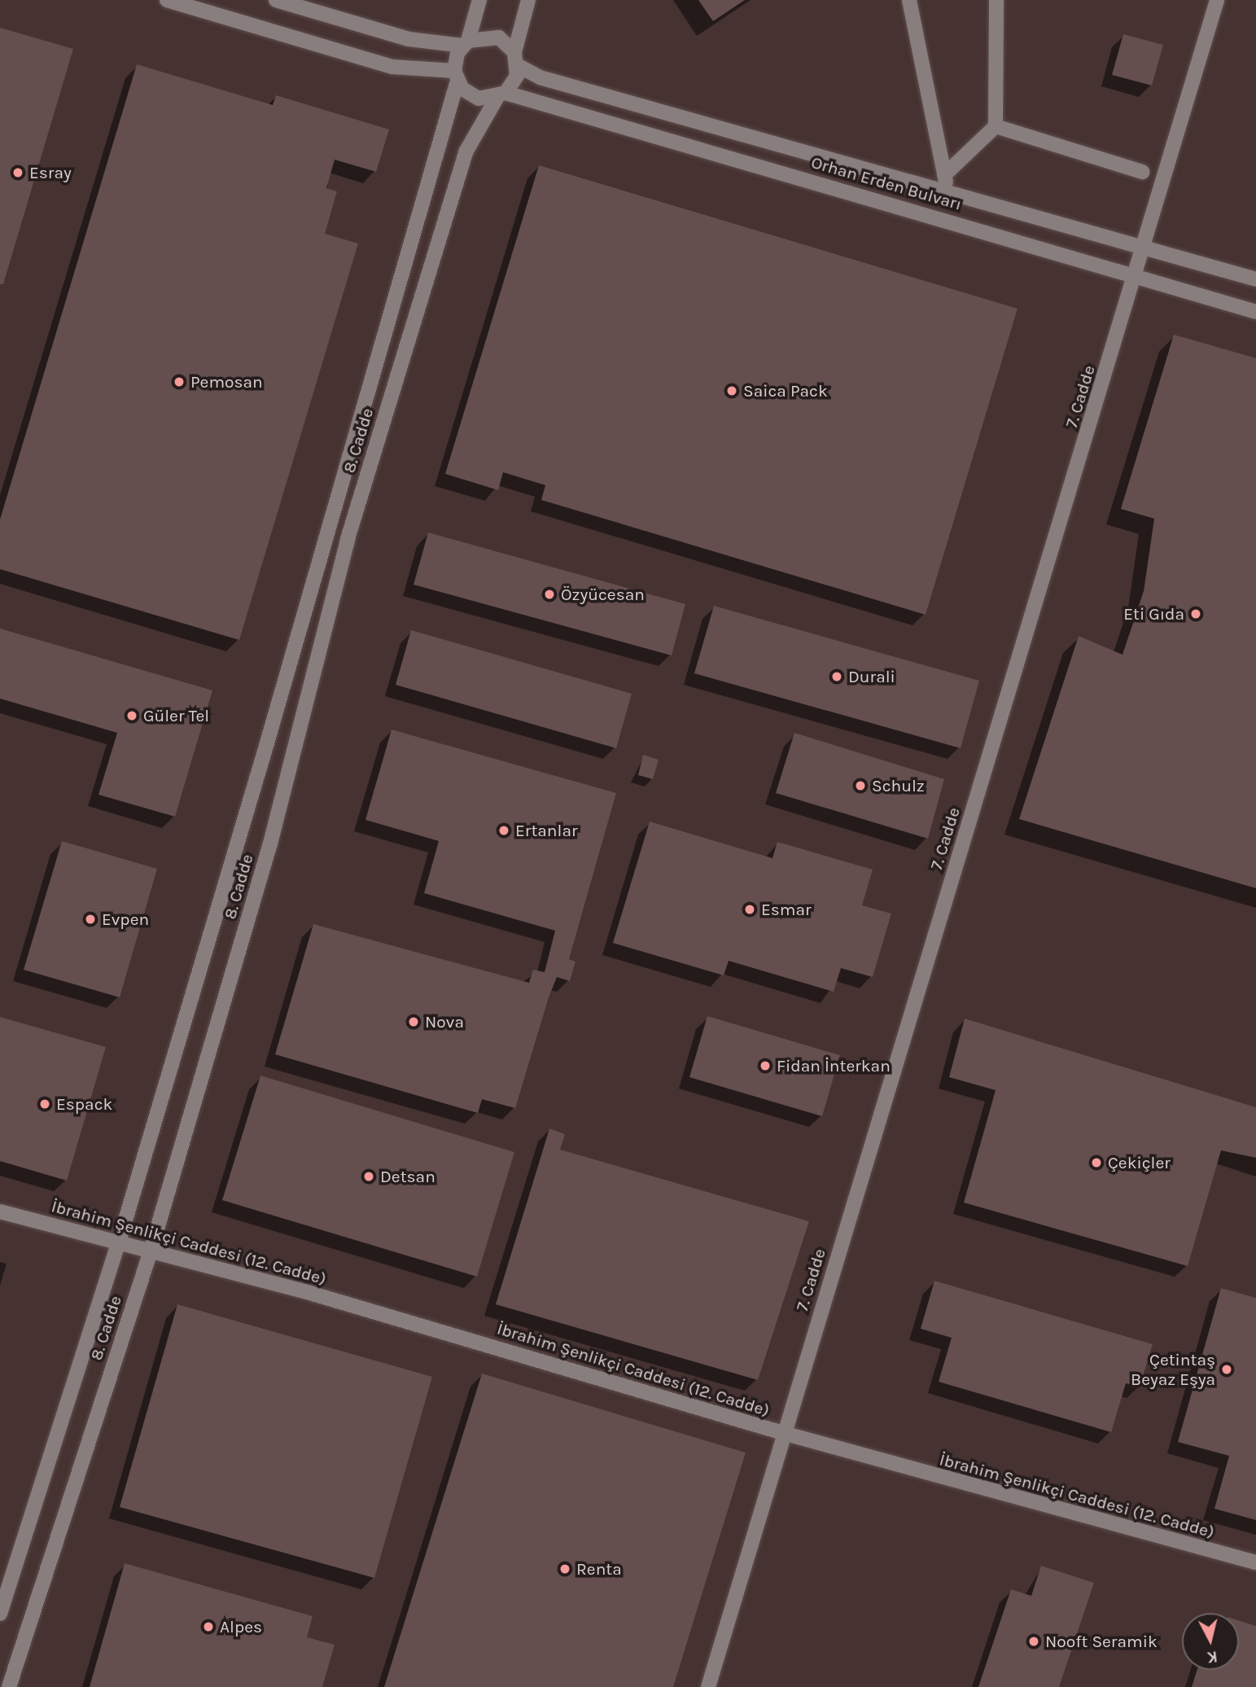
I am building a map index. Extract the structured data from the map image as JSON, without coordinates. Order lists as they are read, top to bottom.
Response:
{
  "streets": {
    "street": [
      "Orhan Erden Bulvarı",
      "7. Cadde",
      "8. Cadde",
      "İbrahim Şenlikçi Caddesi (12. Cadde)"
    ]
  },
  "crossings": [
    ["Orhan Erden Bulvarı", "7. Cadde"],
    ["Orhan Erden Bulvarı", "8. Cadde"],
    ["7. Cadde", "İbrahim Şenlikçi Caddesi (12. Cadde)"],
    ["8. Cadde", "İbrahim Şenlikçi Caddesi (12. Cadde)"]
  ],
  "places": [
    "Esray",
    "Pemosan",
    "Saica Pack",
    "Özyücesan",
    "Eti Gıda",
    "Durali",
    "Güler Tel",
    "Schulz",
    "Ertanlar",
    "Esmar",
    "Evpen",
    "Nova",
    "Fidan İnterkan",
    "Espack",
    "Çekiçler",
    "Detsan",
    "Çetintaş Beyaz Eşya",
    "Renta",
    "Alpes",
    "Nooft Seramik"
  ],
  "north": "bottom"
}
